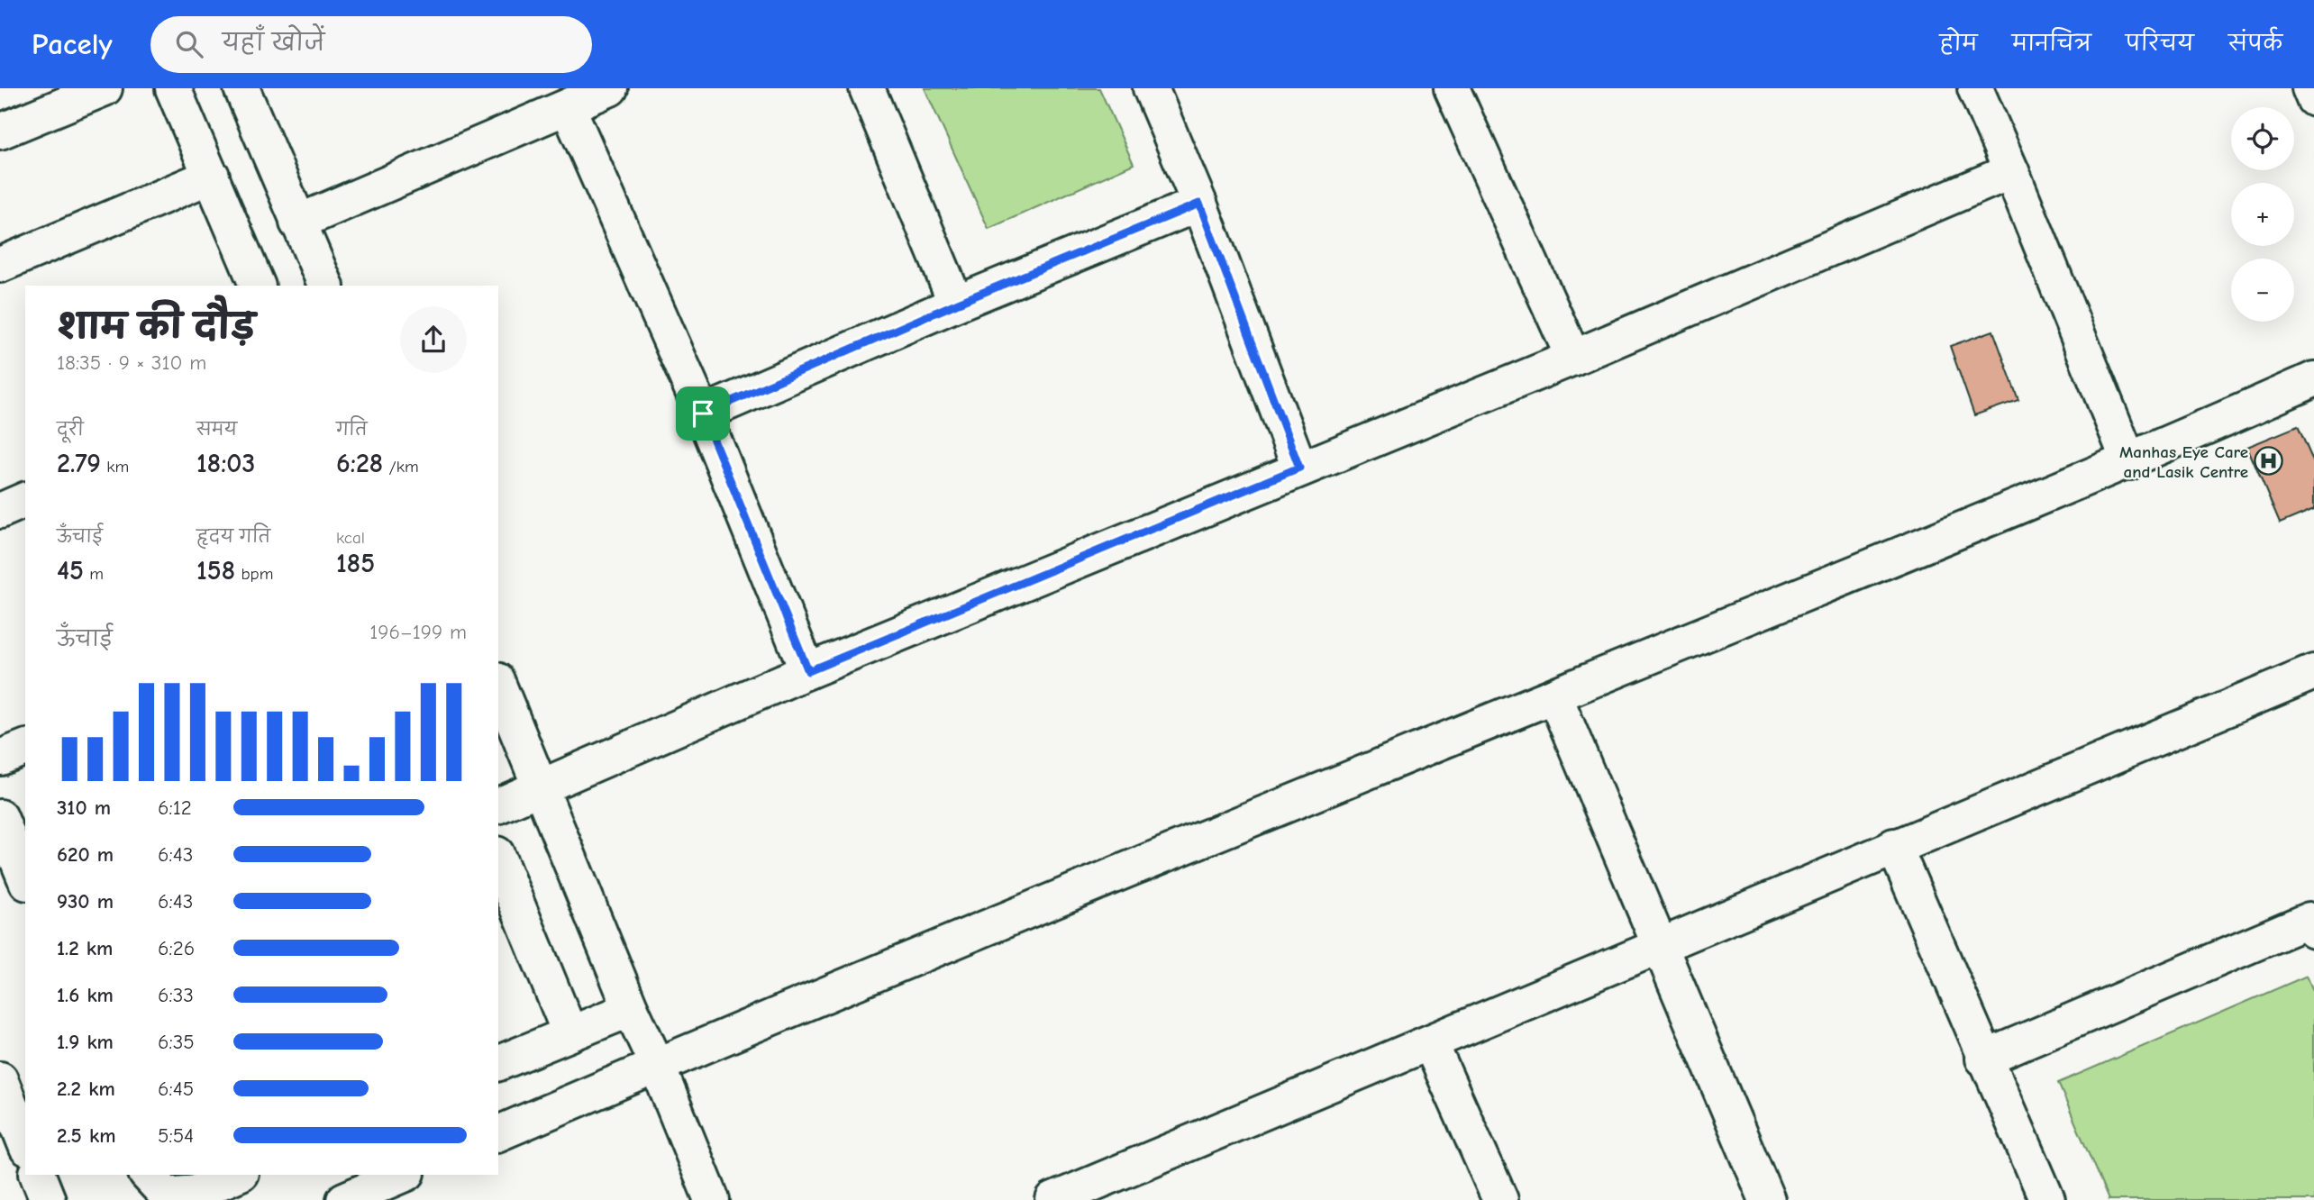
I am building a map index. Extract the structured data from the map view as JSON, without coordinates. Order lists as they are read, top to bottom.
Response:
{
  "places": {
    "hospital": ["Manhas Eye Care and Lasik Centre"]
  },
  "page": {
    "header": "Pacely",
    "search": "यहाँ खोजें",
    "nav": [
      "होम",
      "मानचित्र",
      "परिचय",
      "संपर्क"
    ],
    "map_buttons": ["+", "−"],
    "heading": ["शाम की दौड़", "18:35 · 9 × 310 m"],
    "stats": [
      ["दूरी", "2.79 km"],
      ["समय", "18:03"],
      ["गति", "6:28 /km"],
      ["ऊँचाई", "45 m"],
      ["हृदय गति", "158 bpm"],
      ["kcal", "185"]
    ],
    "chart": ["ऊँचाई", "196–199 m"],
    "list": [
      {
        "name": "310 m",
        "note": "6:12"
      },
      {
        "name": "620 m",
        "note": "6:43"
      },
      {
        "name": "930 m",
        "note": "6:43"
      },
      {
        "name": "1.2 km",
        "note": "6:26"
      },
      {
        "name": "1.6 km",
        "note": "6:33"
      },
      {
        "name": "1.9 km",
        "note": "6:35"
      },
      {
        "name": "2.2 km",
        "note": "6:45"
      },
      {
        "name": "2.5 km",
        "note": "5:54"
      }
    ]
  }
}
